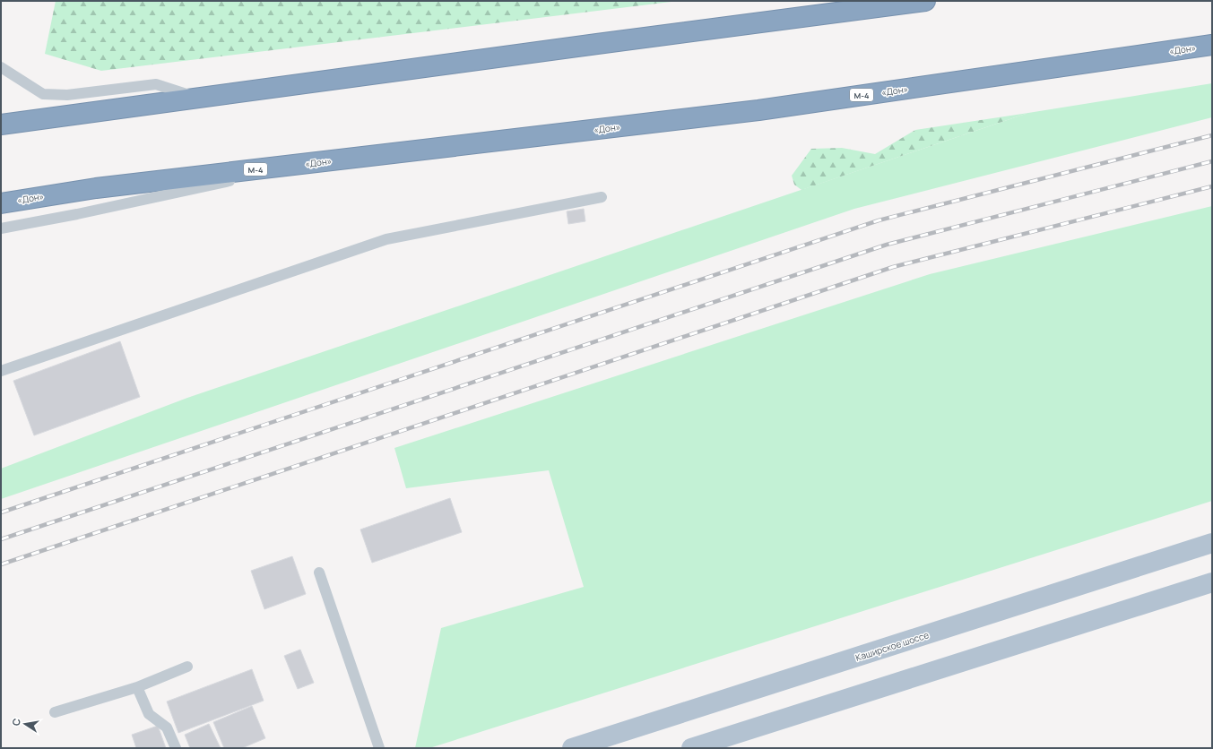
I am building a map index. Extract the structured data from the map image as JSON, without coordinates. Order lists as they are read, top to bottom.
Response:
{
  "streets": {
    "highway": ["«Дон»", "М-4"],
    "main road": ["Каширское шоссе"]
  },
  "north": "left"
}
